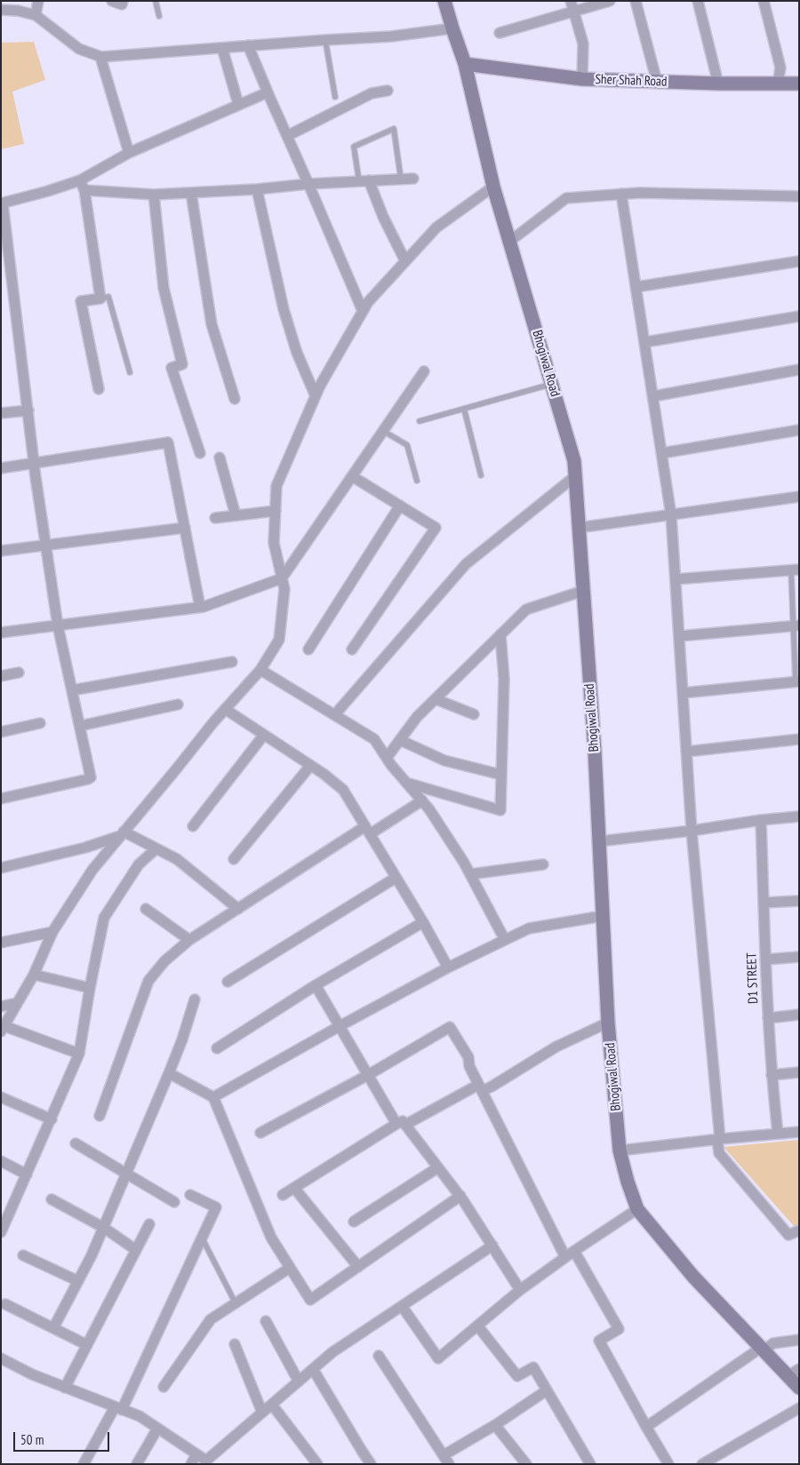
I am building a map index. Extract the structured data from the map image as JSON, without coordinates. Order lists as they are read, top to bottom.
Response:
{
  "streets": {
    "main road": ["Sher Shah Road", "Bhogiwal Road"],
    "street": ["D1 STREET"]
  },
  "crossings": [
    ["Sher Shah Road", "Bhogiwal Road"]
  ],
  "scale_bar": "50 m"
}
